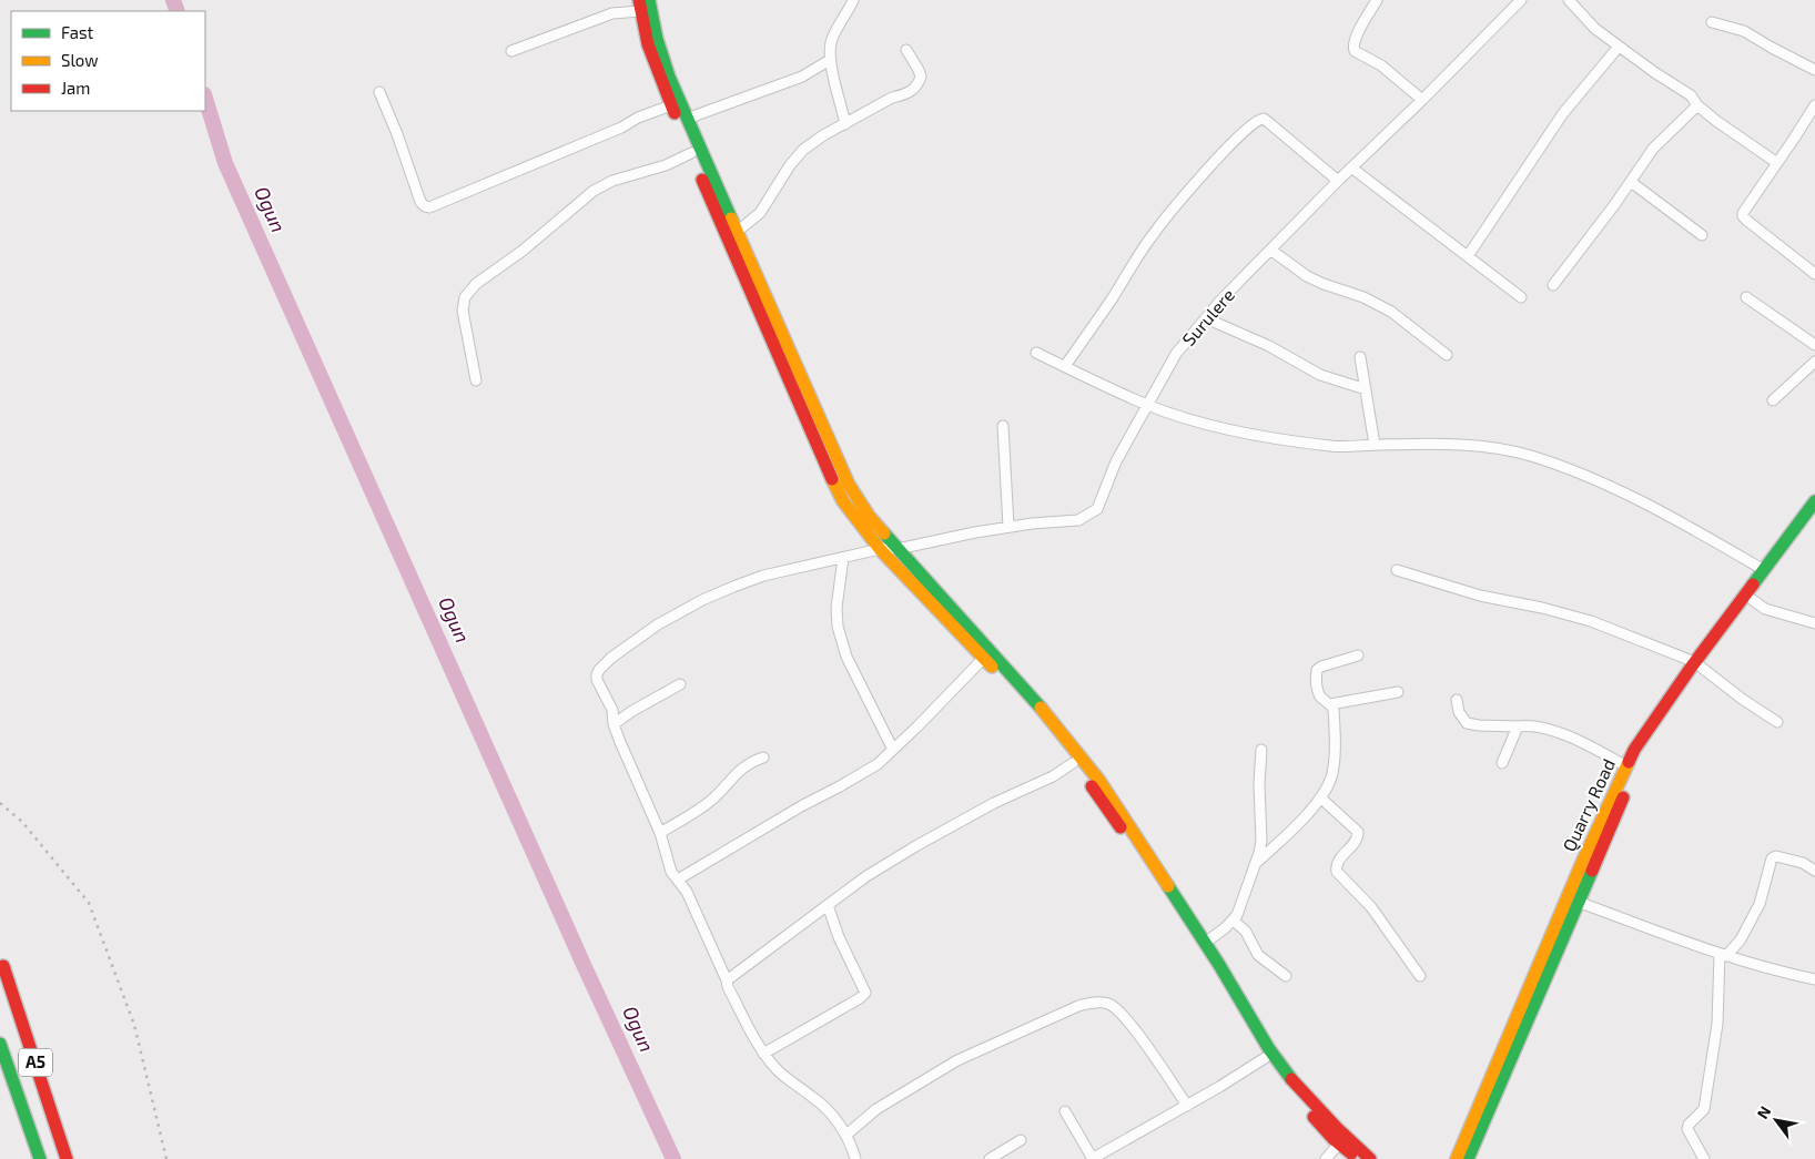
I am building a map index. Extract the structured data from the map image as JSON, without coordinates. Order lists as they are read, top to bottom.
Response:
{
  "streets": {
    "main road": ["Quarry Road", "A5"],
    "street": ["Surulere"]
  },
  "water": ["Ogun"],
  "legend": ["Fast", "Slow", "Jam"],
  "north": "top left"
}
